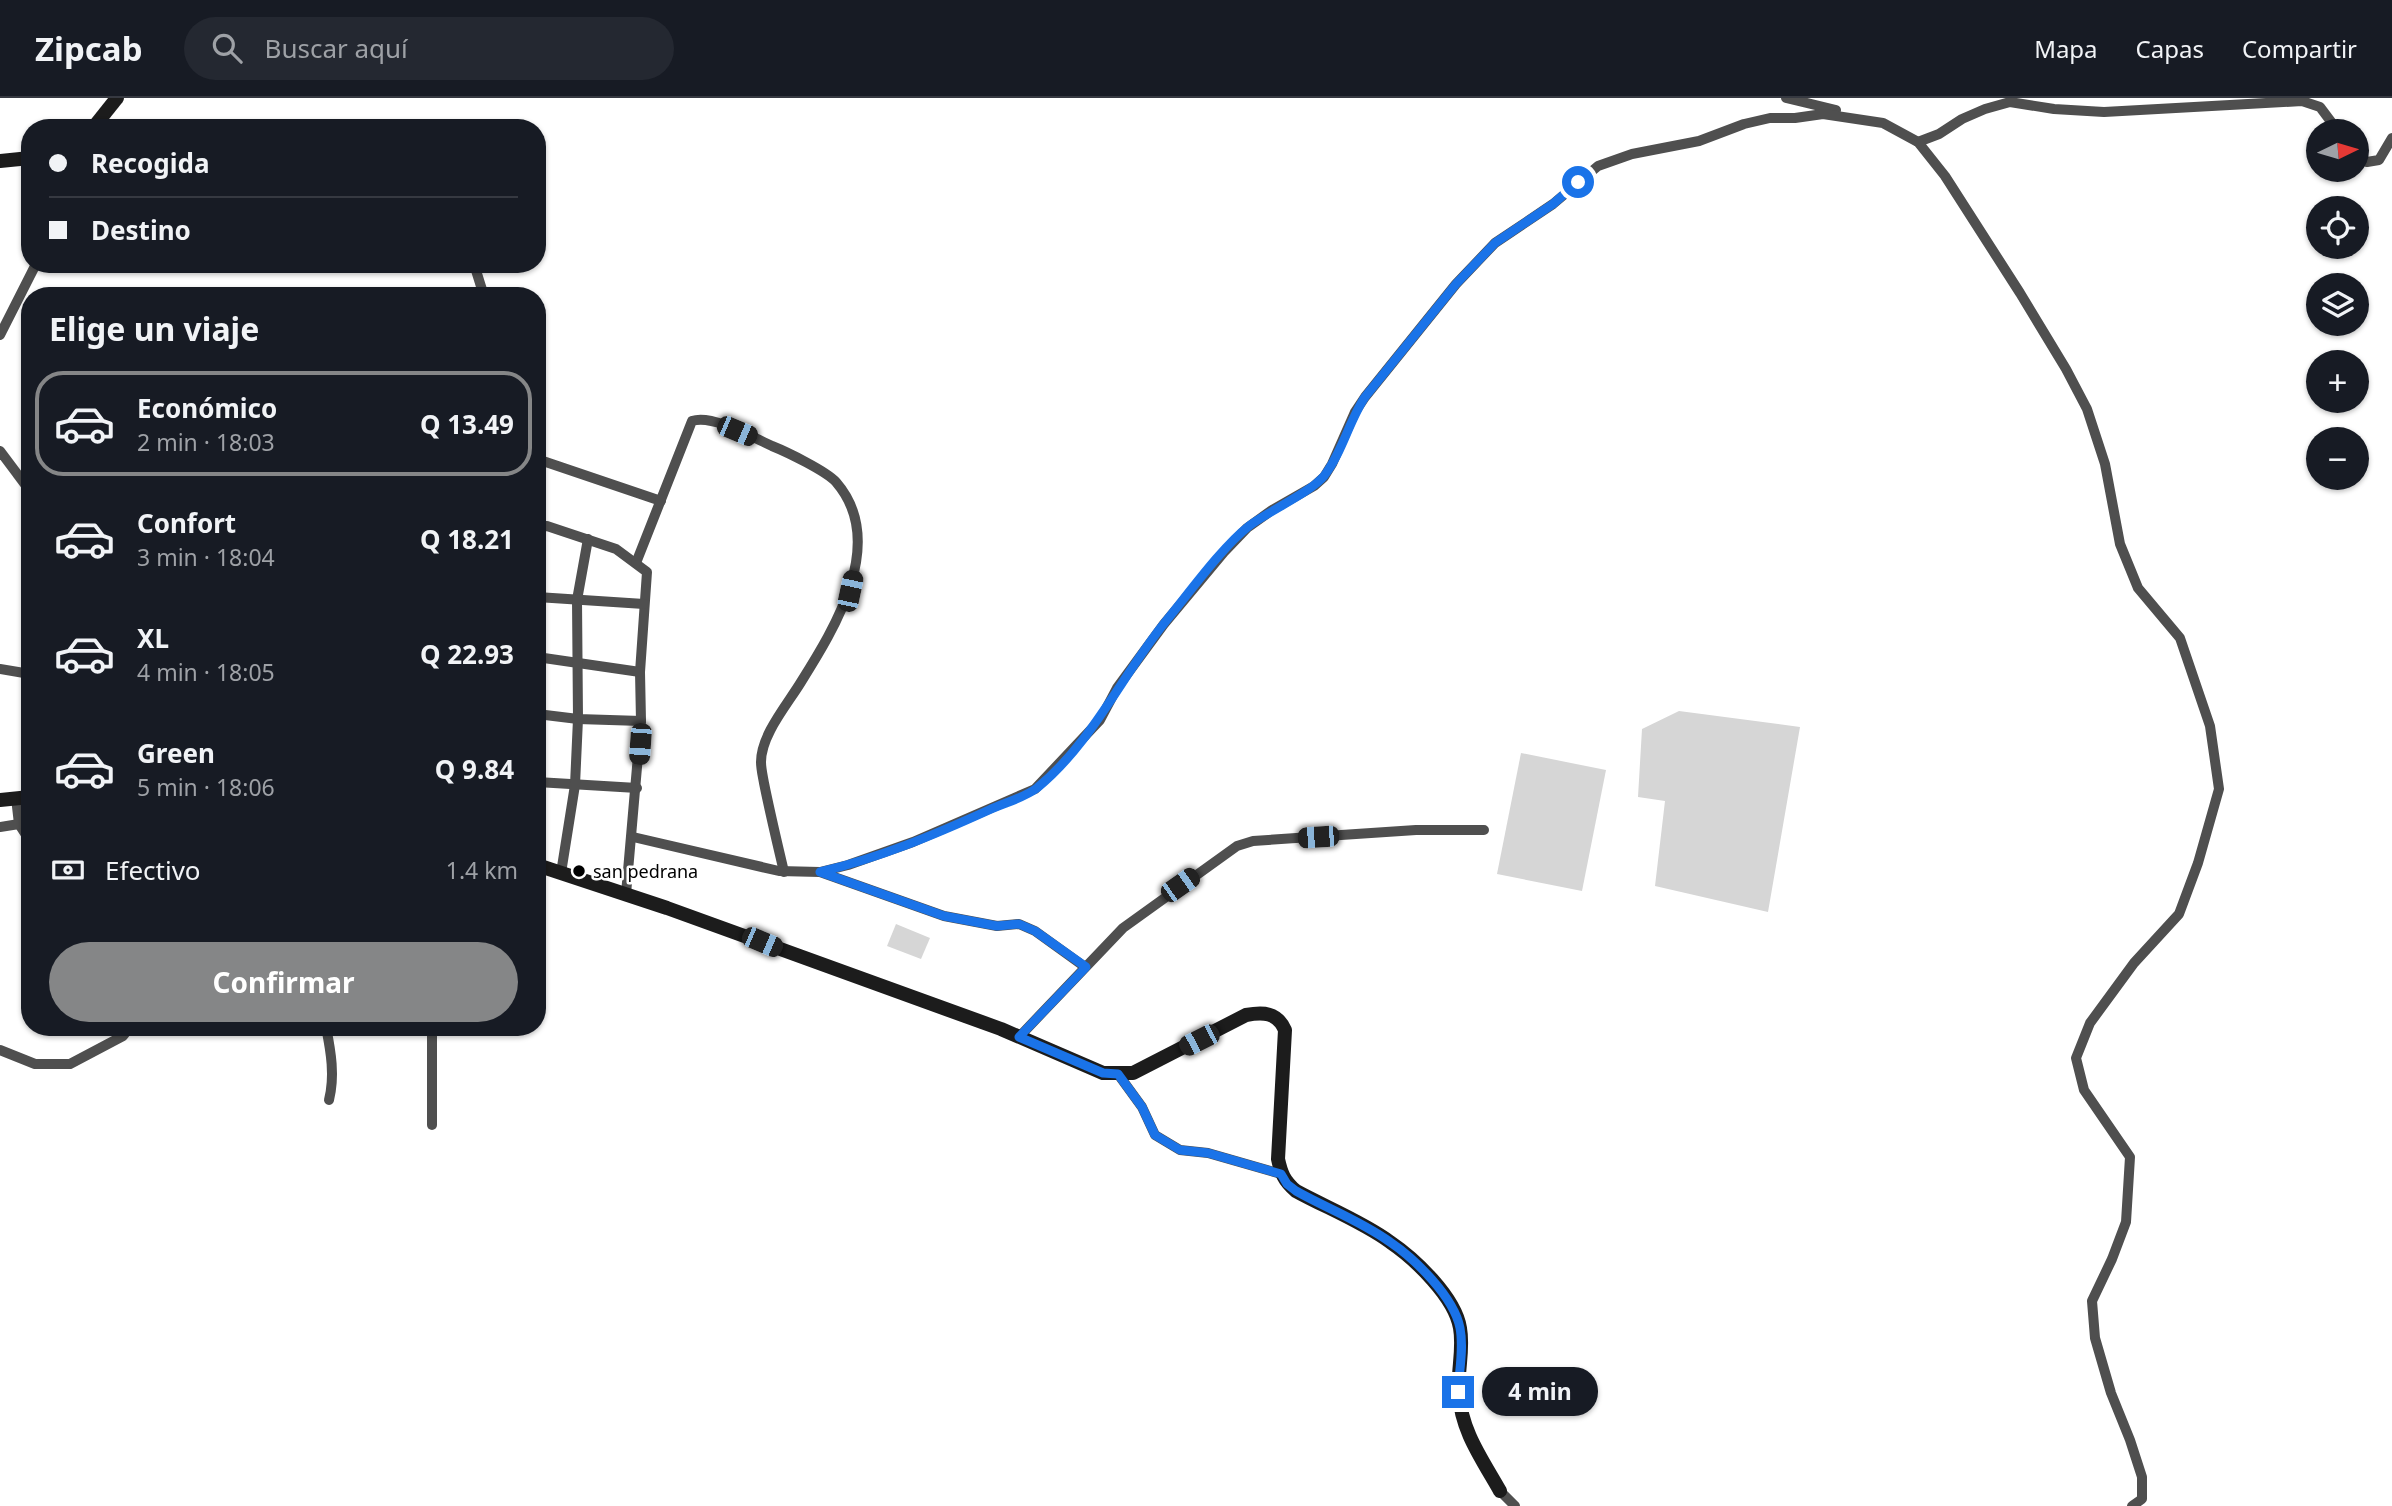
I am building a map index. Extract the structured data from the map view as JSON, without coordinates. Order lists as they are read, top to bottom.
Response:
{
  "places": ["san pedrana"],
  "north": "right",
  "page": {
    "header": "Zipcab",
    "search": "Buscar aquí",
    "nav": ["Mapa", "Capas", "Compartir"],
    "map_buttons": ["+", "−"],
    "banner": ["Recogida", "Destino"],
    "heading": "Elige un viaje",
    "list": [
      {
        "name": "Económico",
        "note": "2 min · 18:03",
        "value": "Q 13.49"
      },
      {
        "name": "Confort",
        "note": "3 min · 18:04",
        "value": "Q 18.21"
      },
      {
        "name": "XL",
        "note": "4 min · 18:05",
        "value": "Q 22.93"
      },
      {
        "name": "Green",
        "note": "5 min · 18:06",
        "value": "Q 9.84"
      }
    ],
    "pay": ["Efectivo", "1.4 km"],
    "buttons": "Confirmar",
    "bubble": "4 min"
  }
}
